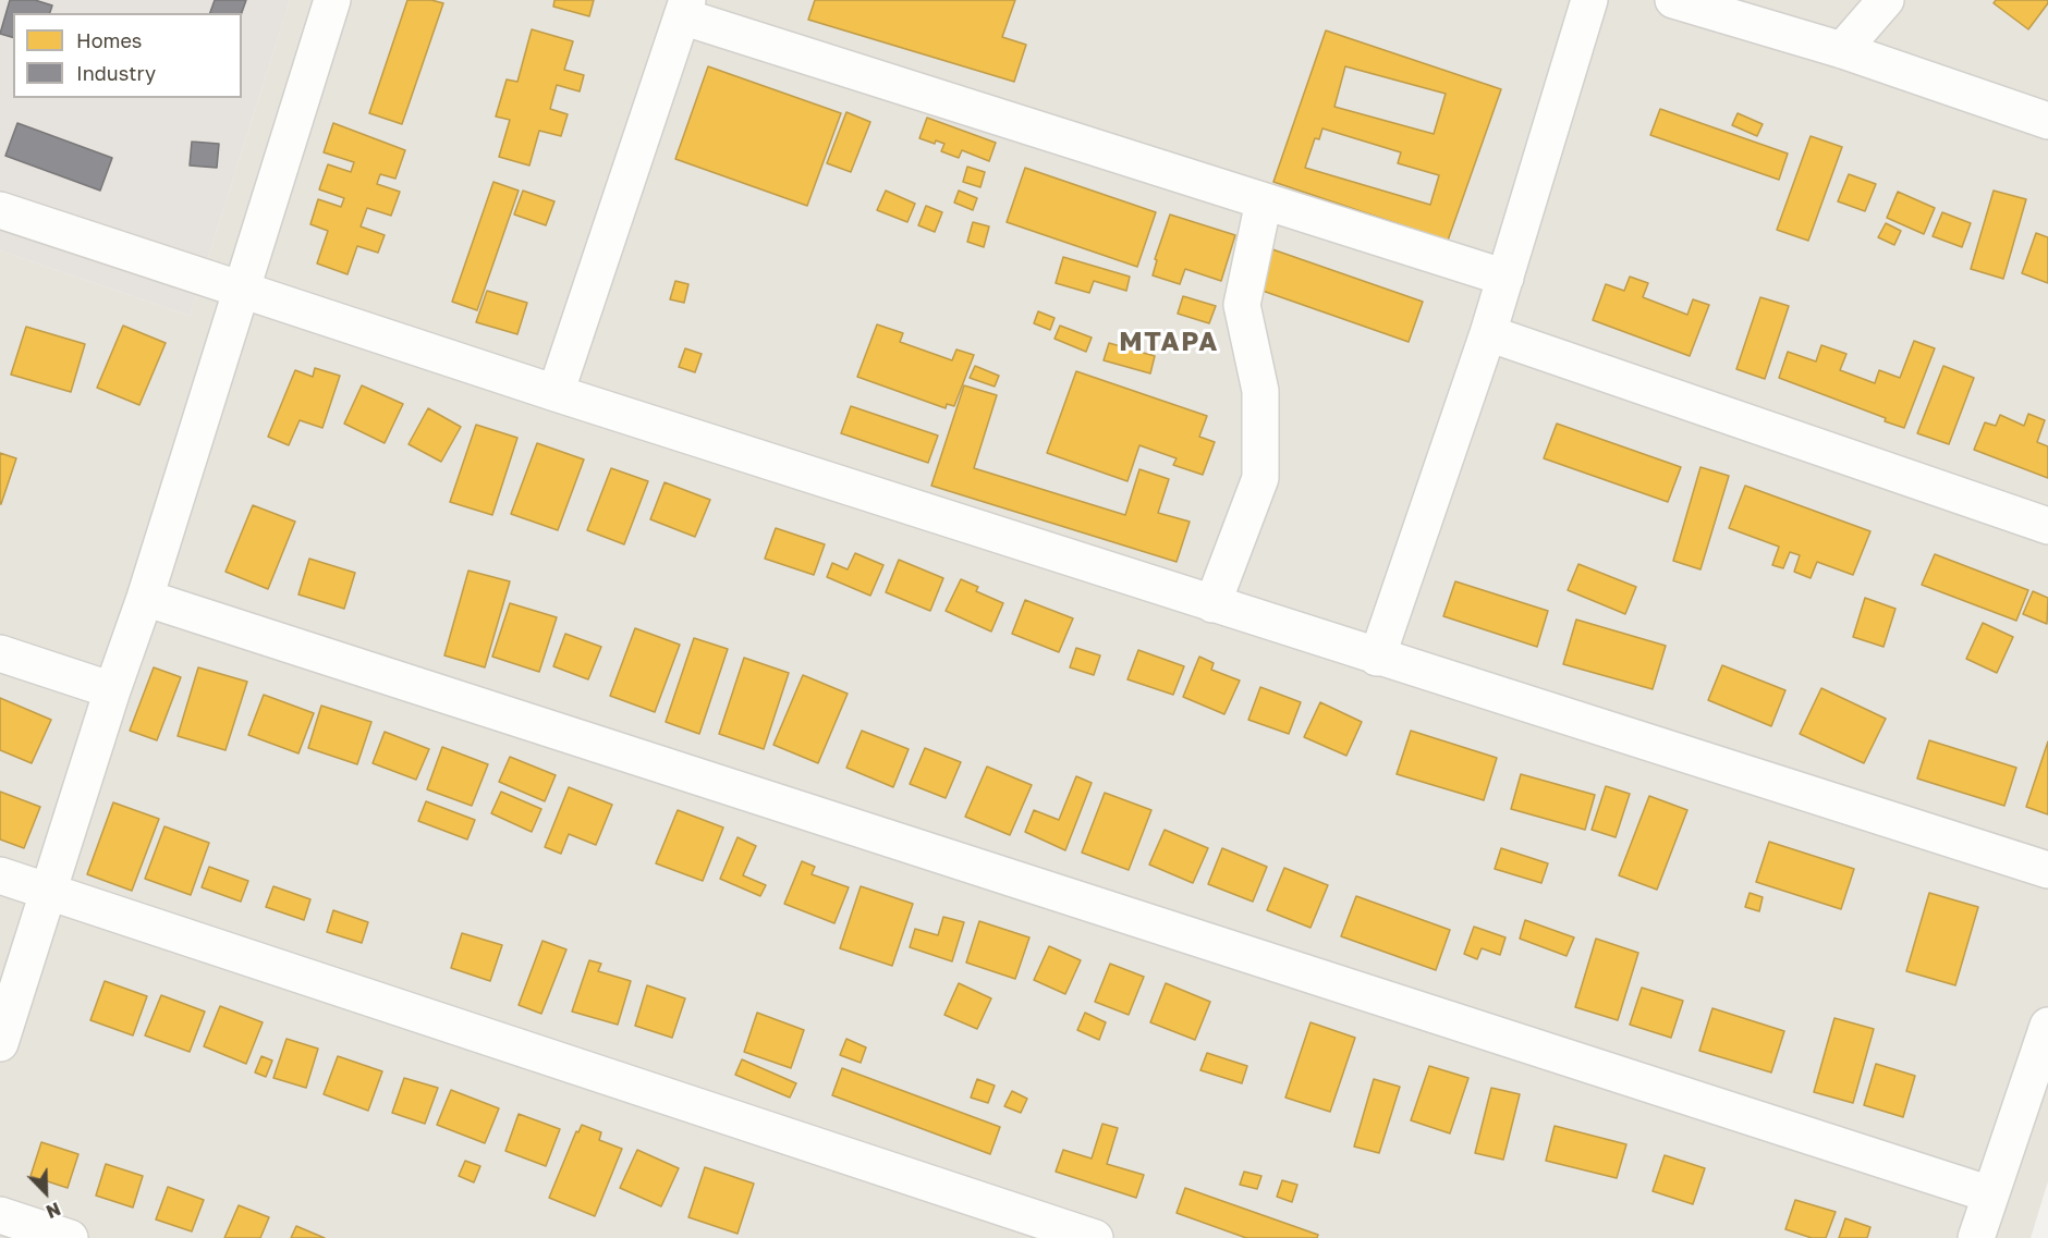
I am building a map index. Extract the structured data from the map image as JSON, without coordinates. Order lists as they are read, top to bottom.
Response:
{
  "districts": ["MTAPA"],
  "legend": ["Homes", "Industry"],
  "north": "bottom right"
}
